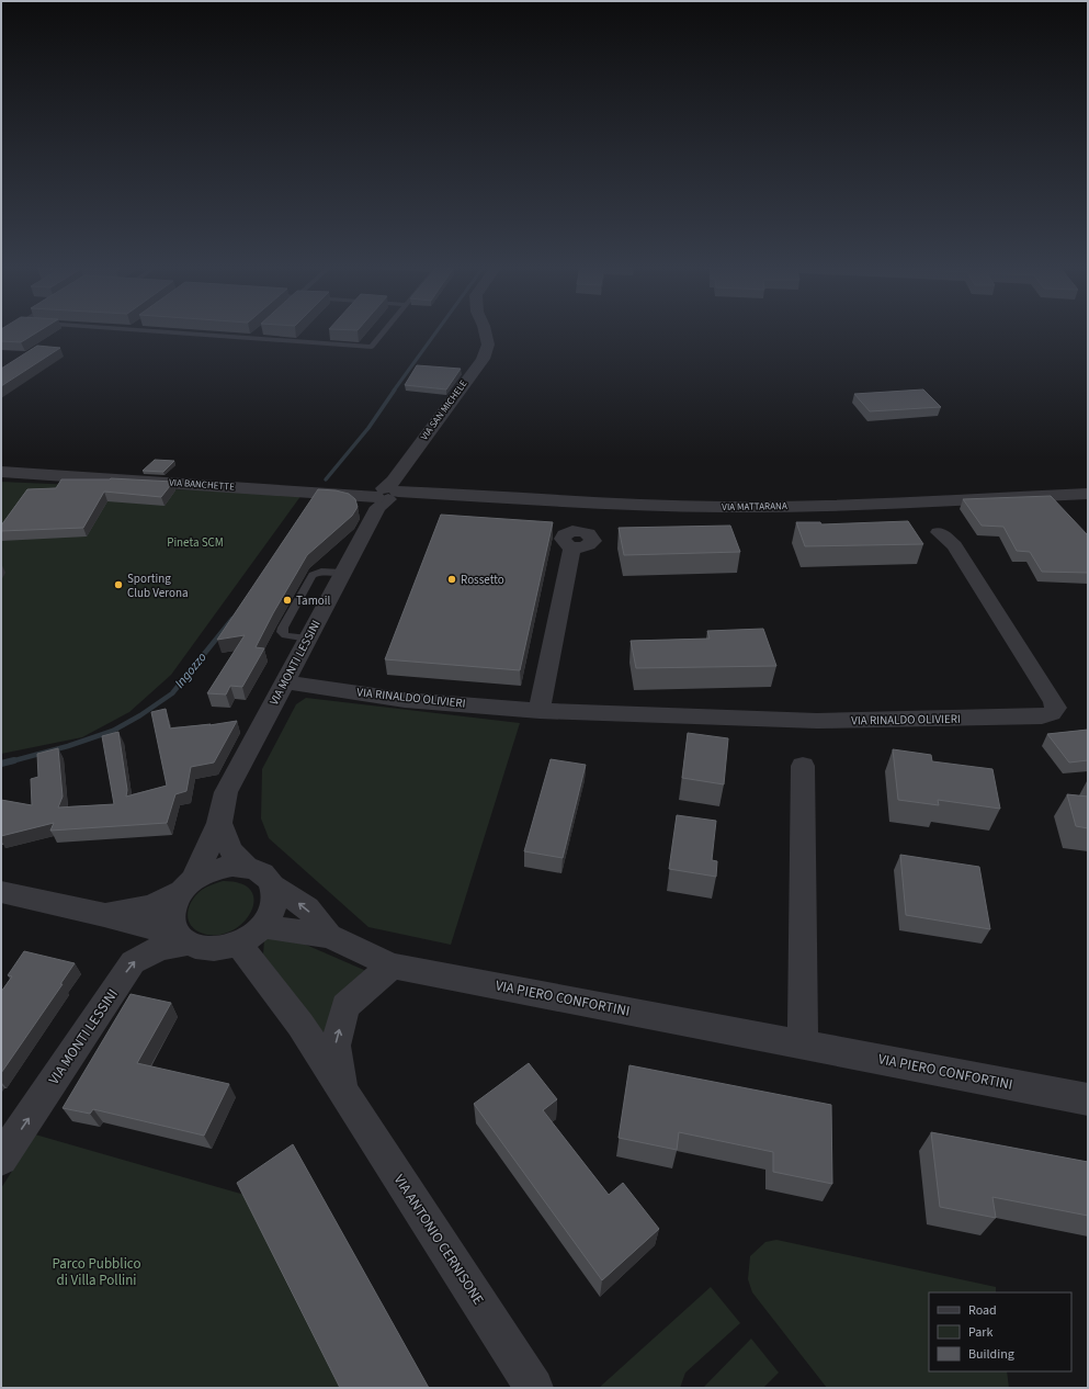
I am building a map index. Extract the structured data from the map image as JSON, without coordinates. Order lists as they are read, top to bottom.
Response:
{
  "streets": {
    "street": [
      "VIA SAN MICHELE",
      "VIA BANCHETTE",
      "VIA MATTARANA",
      "VIA MONTI LESSINI",
      "VIA RINALDO OLIVIERI",
      "VIA PIERO CONFORTINI",
      "VIA ANTONIO CERNISONE"
    ]
  },
  "crossings": [
    ["VIA SAN MICHELE", "VIA BANCHETTE"],
    ["VIA SAN MICHELE", "VIA MATTARANA"],
    ["VIA SAN MICHELE", "VIA MONTI LESSINI"],
    ["VIA BANCHETTE", "VIA MATTARANA"],
    ["VIA BANCHETTE", "VIA MONTI LESSINI"],
    ["VIA MATTARANA", "VIA MONTI LESSINI"],
    ["VIA MONTI LESSINI", "VIA RINALDO OLIVIERI"],
    ["VIA MONTI LESSINI", "VIA PIERO CONFORTINI"],
    ["VIA MONTI LESSINI", "VIA ANTONIO CERNISONE"],
    ["VIA PIERO CONFORTINI", "VIA ANTONIO CERNISONE"]
  ],
  "one_way": ["VIA MONTI LESSINI"],
  "water": ["Ingozzo"],
  "parks": ["Pineta SCM", "Parco Pubblico di Villa Pollini"],
  "places": ["Rossetto", "Sporting Club Verona", "Tamoil"],
  "legend": ["Road", "Park", "Building"]
}
